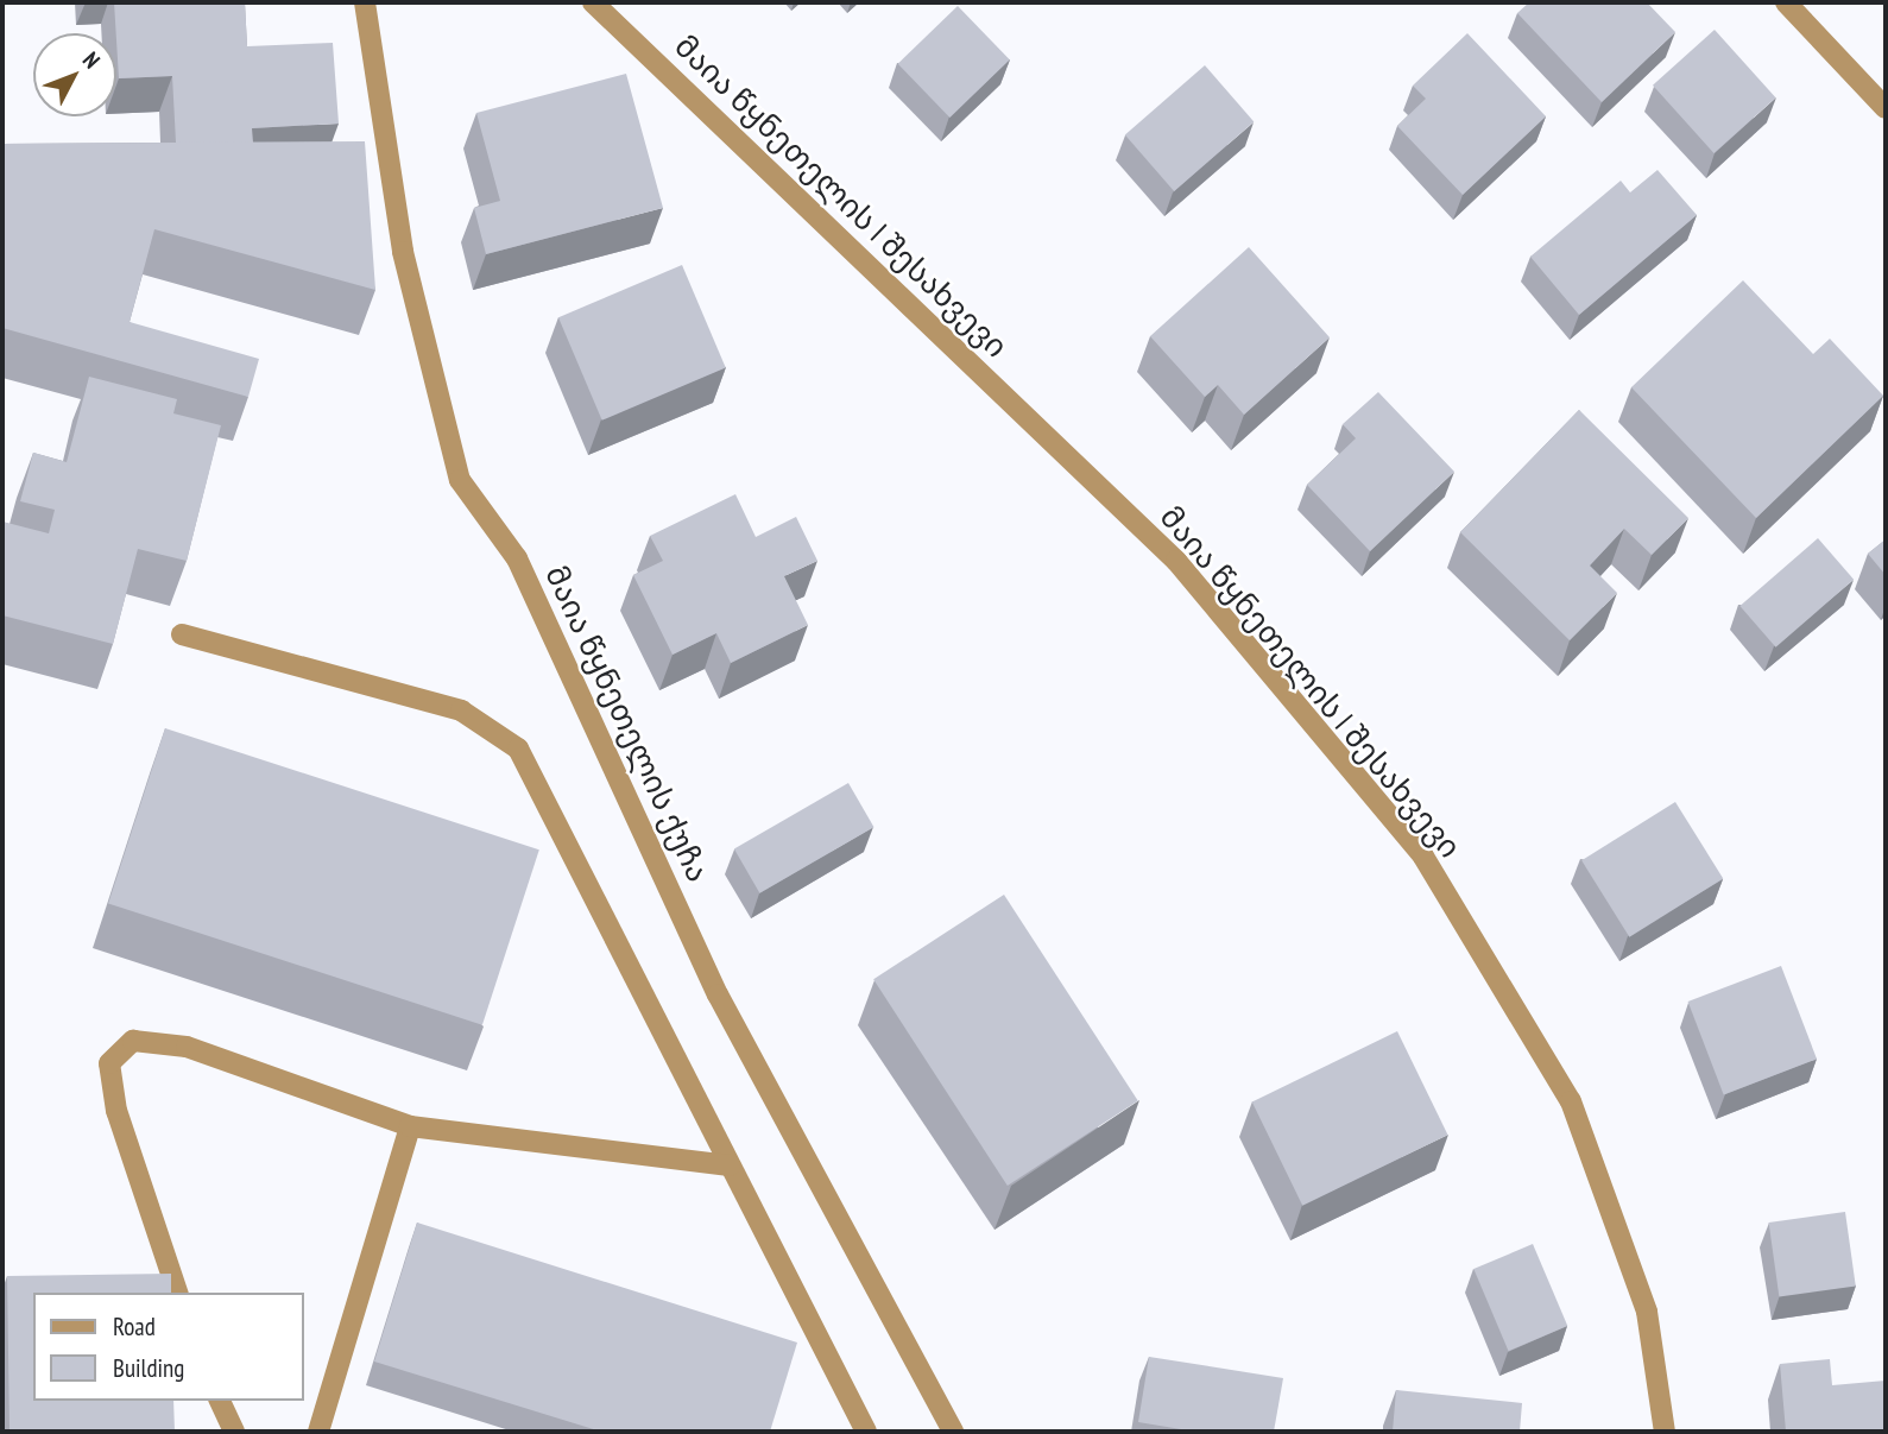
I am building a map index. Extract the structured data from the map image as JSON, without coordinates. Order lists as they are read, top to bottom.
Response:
{
  "streets": {
    "street": ["მაია წყნეთელის I შესახვევი", "მაია წყნეთელის ქუჩა"]
  },
  "legend": ["Road", "Building"],
  "north": "top right"
}
